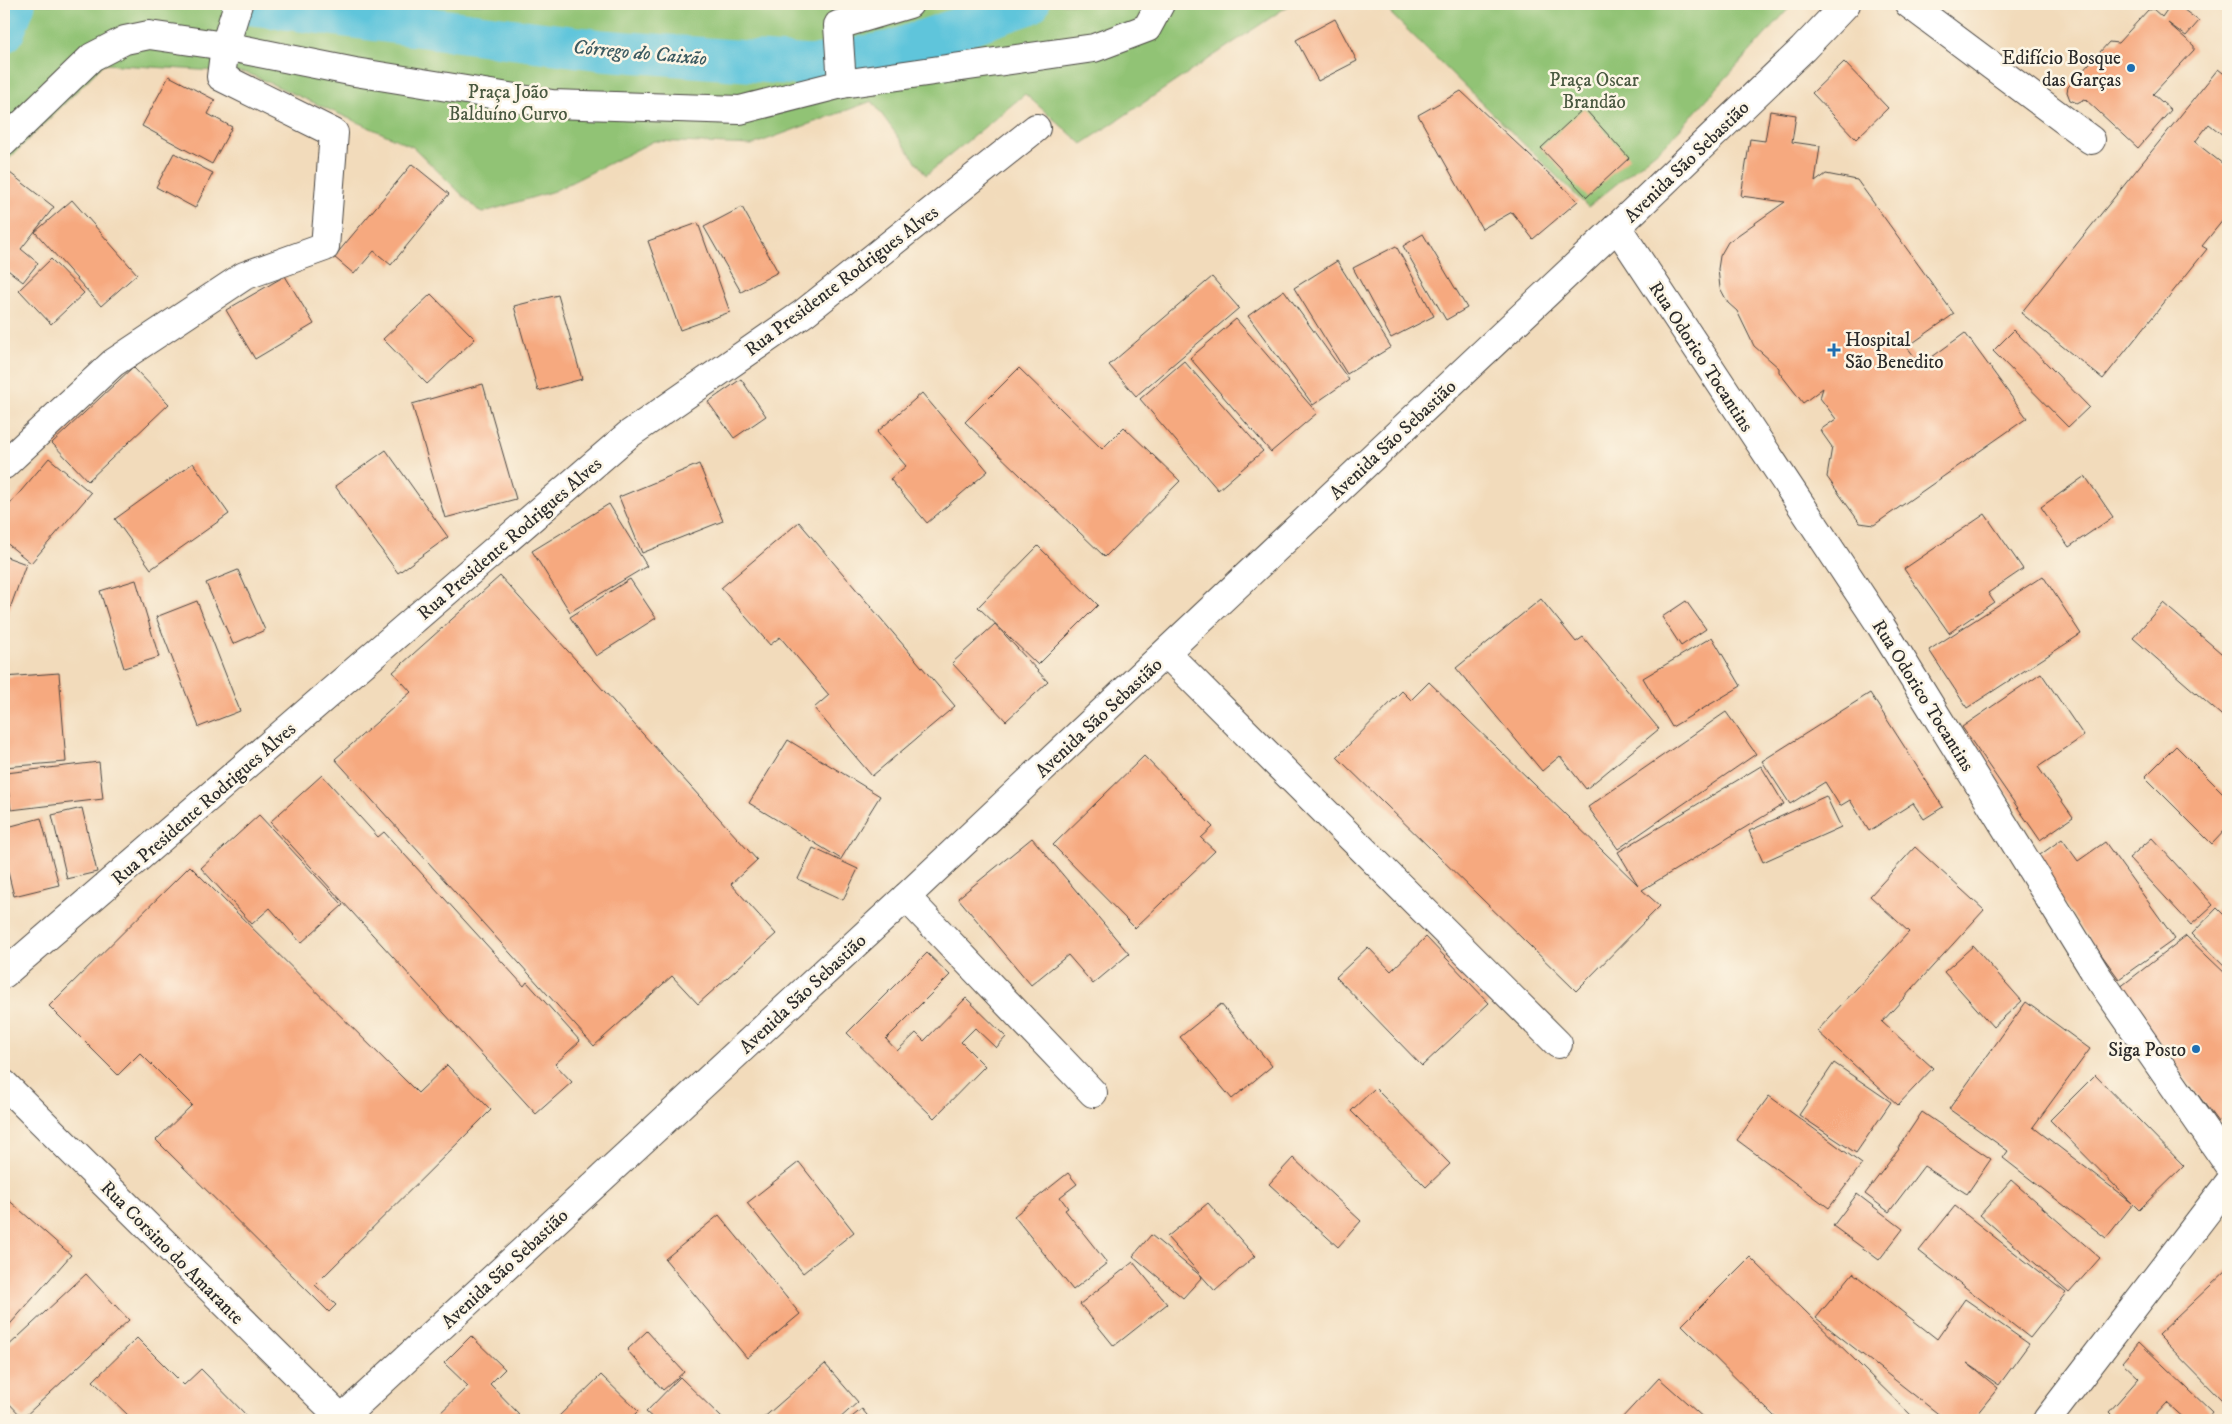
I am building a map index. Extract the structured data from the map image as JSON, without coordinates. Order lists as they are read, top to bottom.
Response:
{
  "streets": {
    "street": [
      "Avenida São Sebastião",
      "Rua Presidente Rodrigues Alves",
      "Rua Odorico Tocantins",
      "Rua Corsino do Amarante"
    ]
  },
  "crossings": [
    ["Avenida São Sebastião", "Rua Odorico Tocantins"],
    ["Avenida São Sebastião", "Rua Corsino do Amarante"]
  ],
  "water": ["Córrego do Caixão"],
  "parks": ["Praça Oscar Brandão", "Praça João Balduíno Curvo"],
  "places": {
    "other": ["Edifício Bosque das Garças", "Siga Posto"],
    "health": ["Hospital São Benedito"]
  }
}
